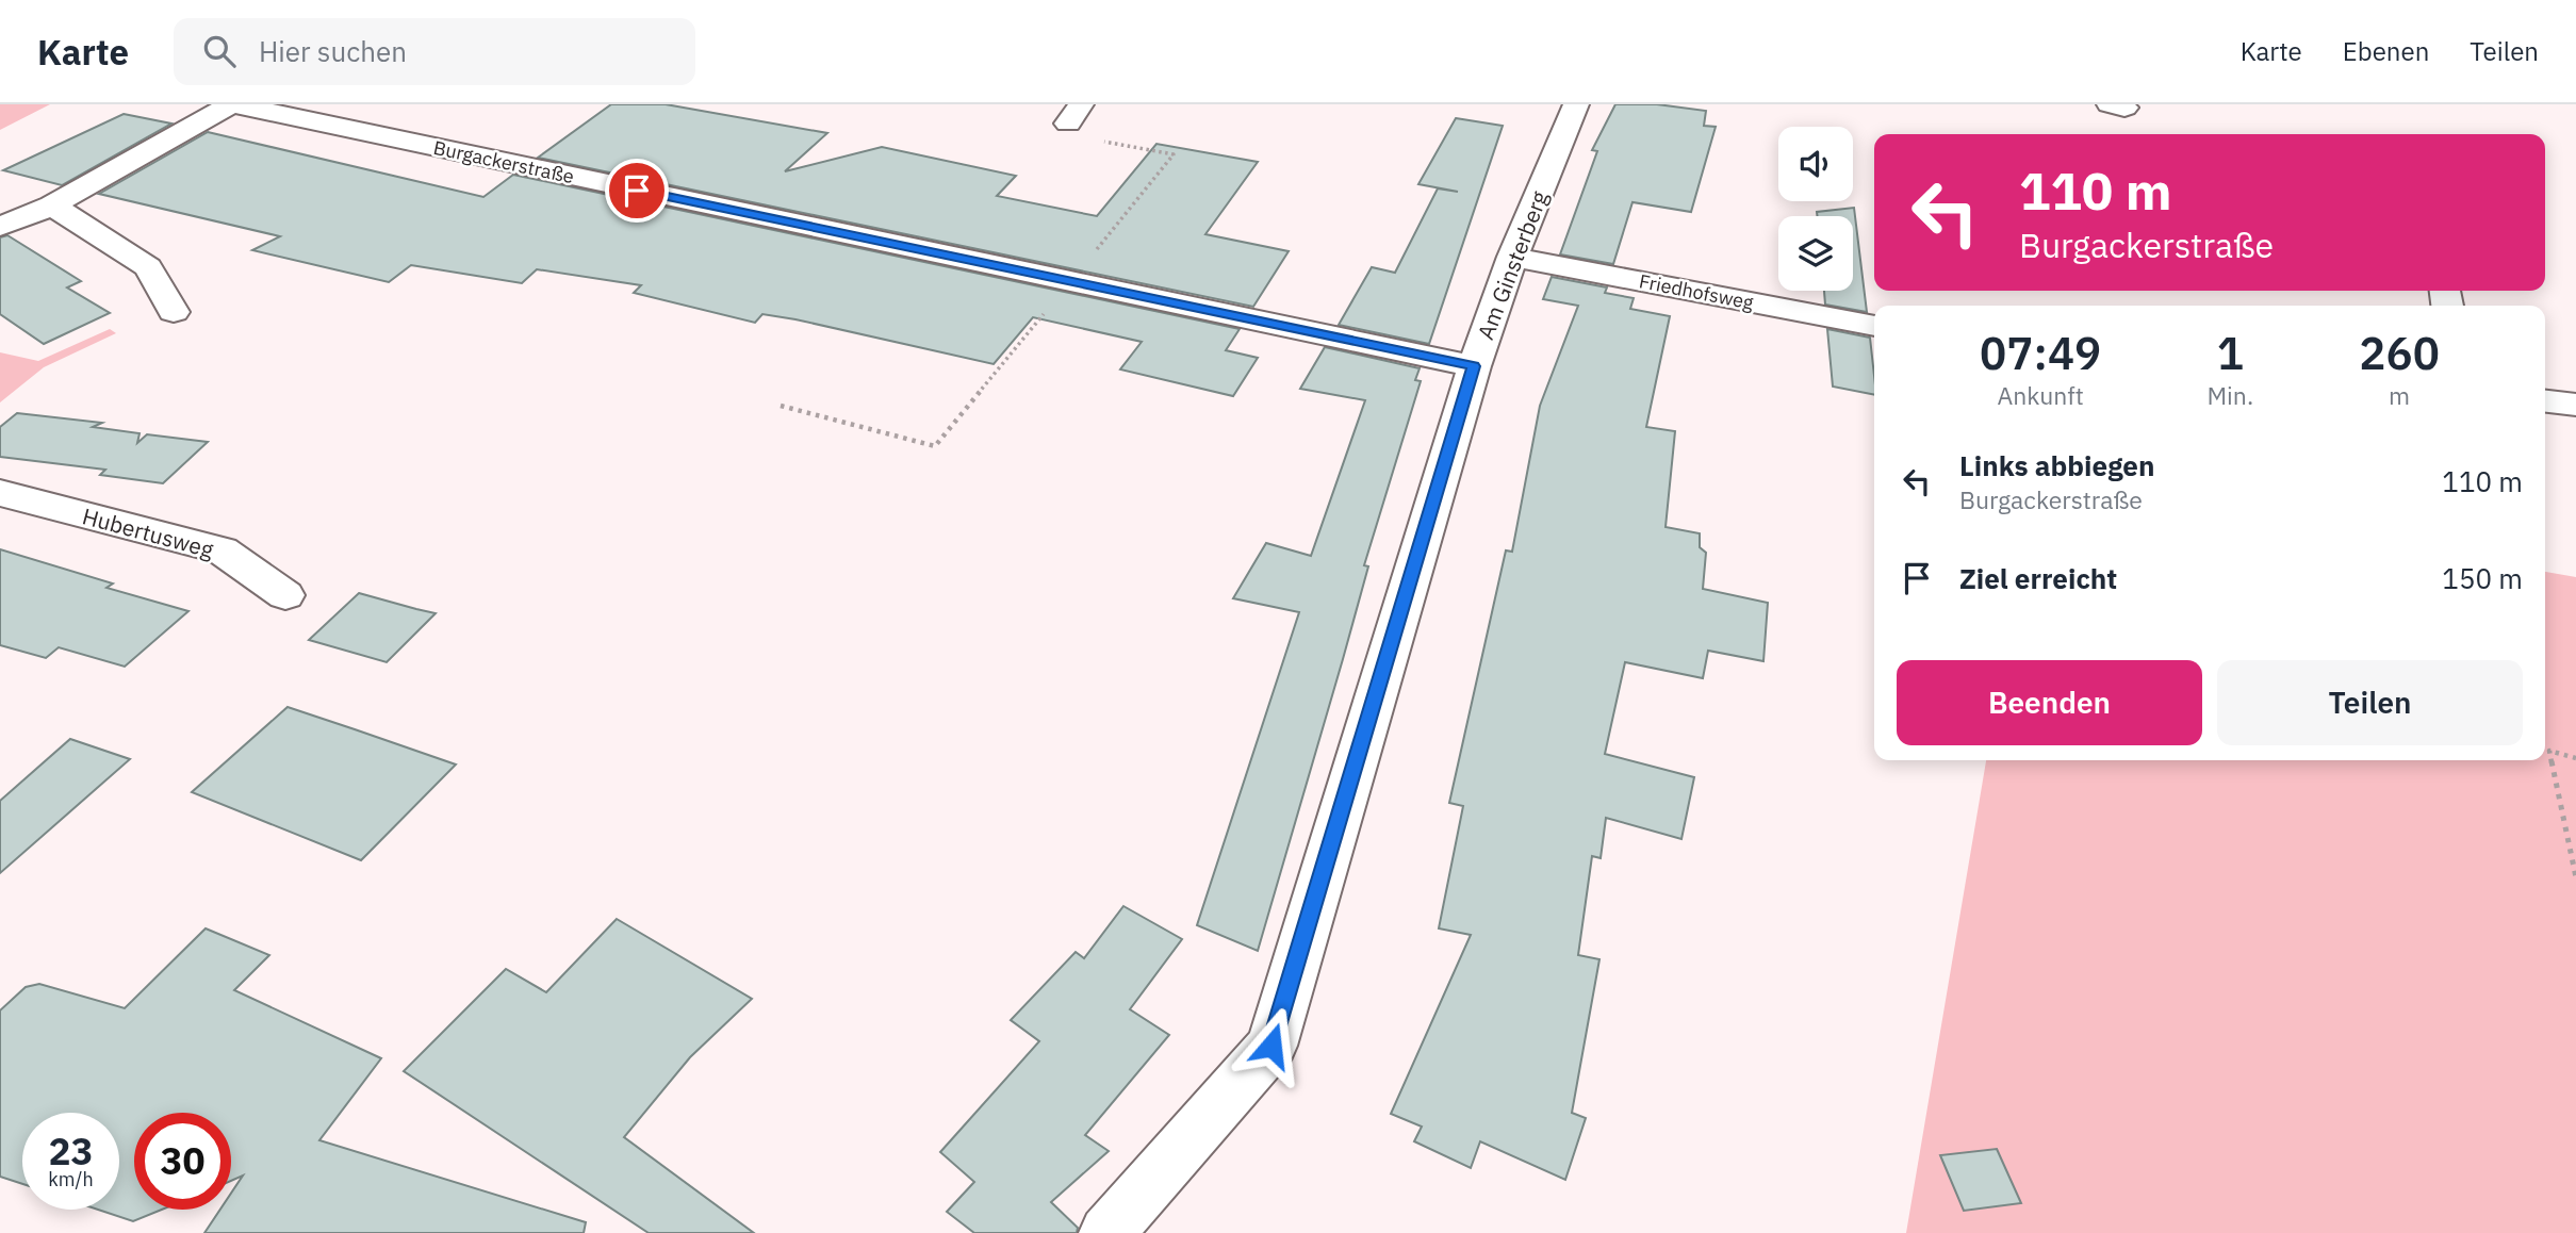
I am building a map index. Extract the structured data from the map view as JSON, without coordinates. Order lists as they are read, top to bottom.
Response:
{
  "streets": {
    "street": [
      "Burgackerstraße",
      "Am Ginsterberg",
      "Friedhofsweg",
      "Hubertusweg"
    ]
  },
  "crossings": [
    ["Burgackerstraße", "Am Ginsterberg"],
    ["Am Ginsterberg", "Friedhofsweg"]
  ],
  "page": {
    "header": "Karte",
    "search": "Hier suchen",
    "nav": ["Karte", "Ebenen", "Teilen"],
    "turn": ["110 m", "Burgackerstraße"],
    "eta": [
      "07:49",
      "Ankunft",
      "1",
      "Min.",
      "260",
      "m"
    ],
    "list": [
      {
        "name": "Links abbiegen",
        "note": "Burgackerstraße",
        "value": "110 m"
      },
      {
        "name": "Ziel erreicht",
        "value": "150 m"
      }
    ],
    "buttons": ["Beenden", "Teilen"],
    "speed": "23 km/h",
    "limit": "30"
  }
}
